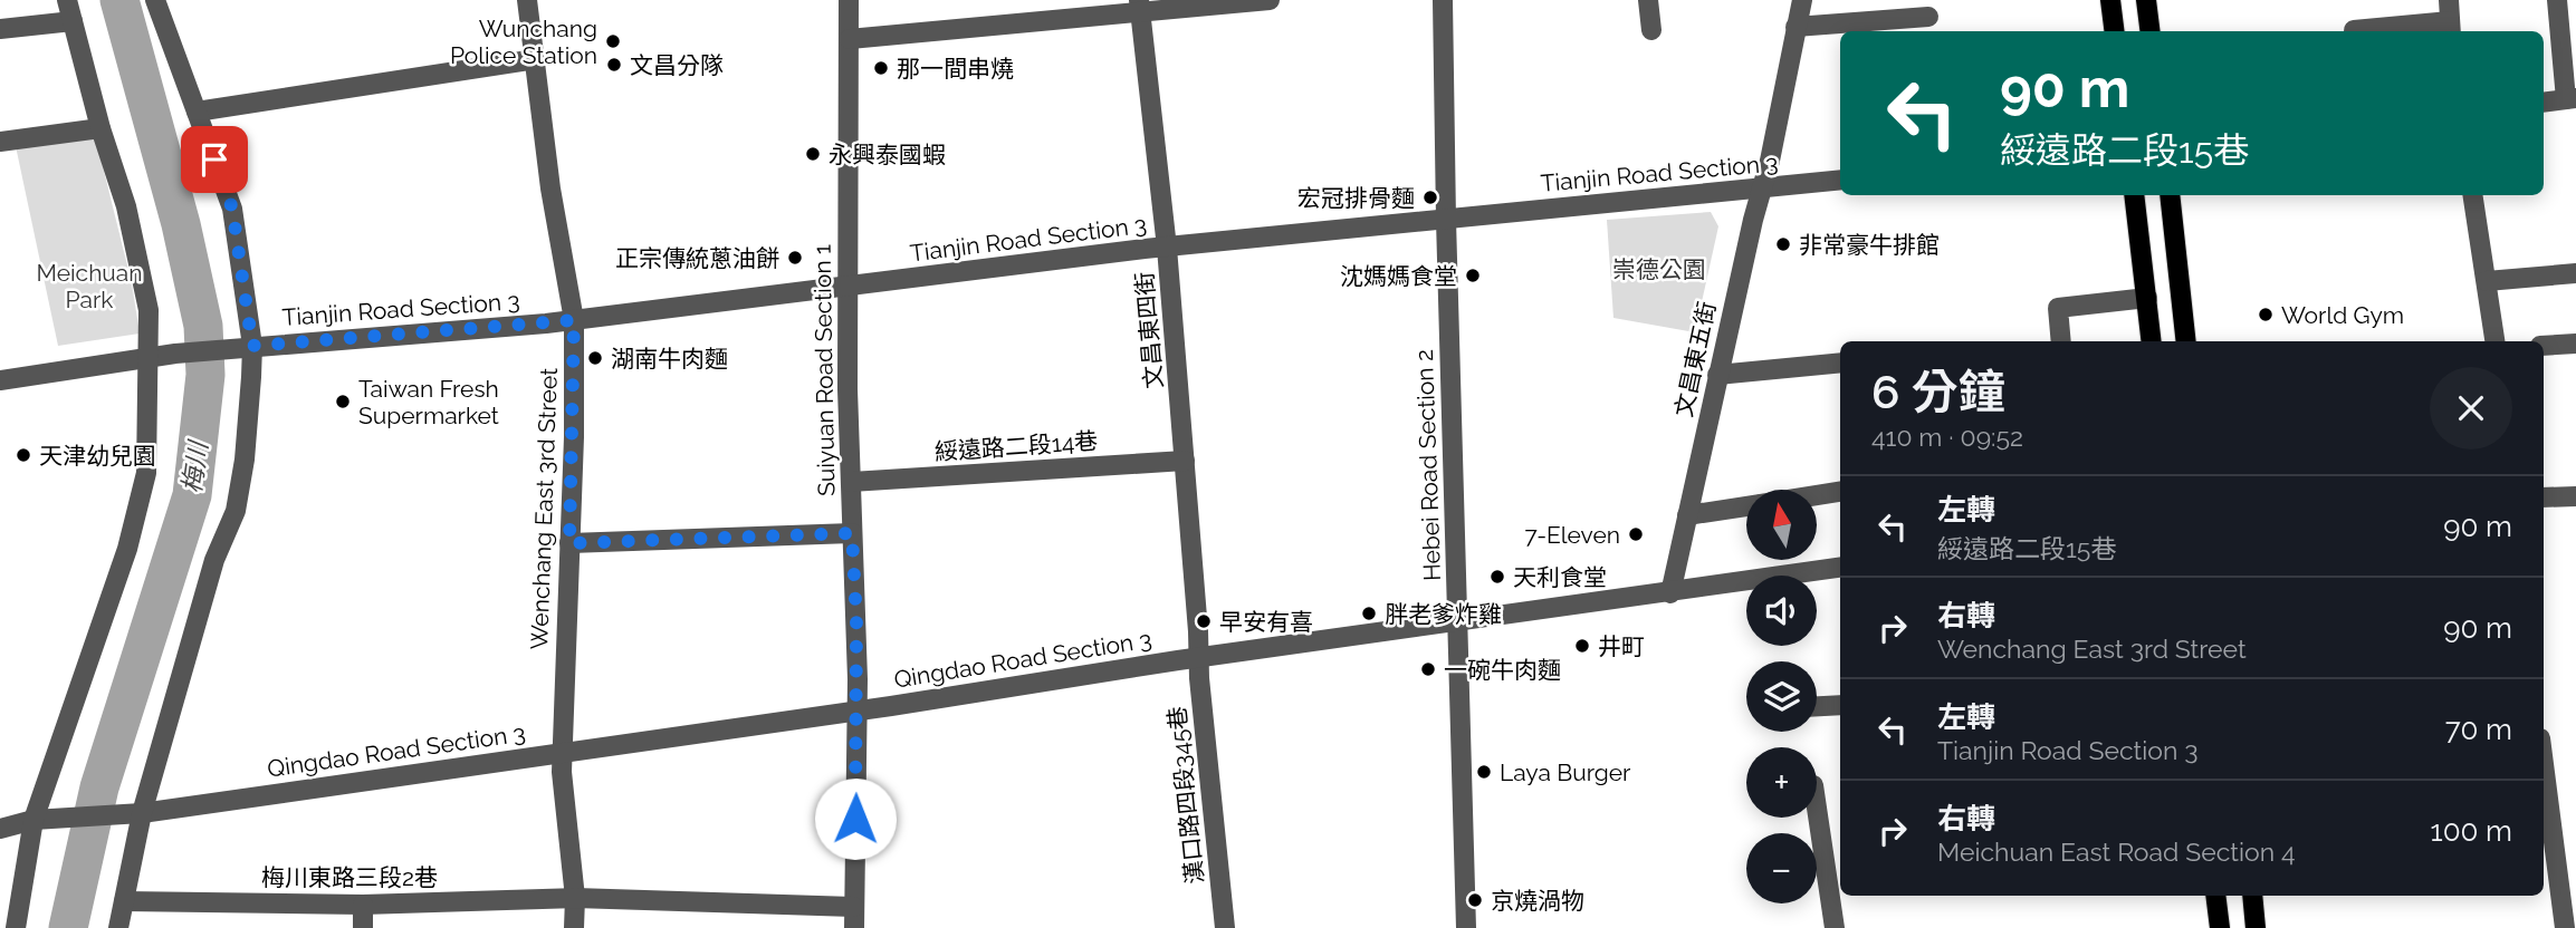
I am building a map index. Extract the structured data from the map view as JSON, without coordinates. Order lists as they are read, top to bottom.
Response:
{
  "streets": {
    "street": [
      "Tianjin Road Section 3",
      "文昌東四街",
      "文昌東五街",
      "Suiyuan Road Section 1",
      "綏遠路二段14巷",
      "Hebei Road Section 2",
      "Wenchang East 3rd Street",
      "Qingdao Road Section 3",
      "漢口路四段345巷",
      "梅川東路三段2巷"
    ]
  },
  "crossings": [
    ["Tianjin Road Section 3", "文昌東四街"],
    ["Tianjin Road Section 3", "文昌東五街"],
    ["Tianjin Road Section 3", "Suiyuan Road Section 1"],
    ["Tianjin Road Section 3", "Hebei Road Section 2"],
    ["Tianjin Road Section 3", "Wenchang East 3rd Street"],
    ["文昌東四街", "綏遠路二段14巷"],
    ["文昌東四街", "Qingdao Road Section 3"],
    ["文昌東四街", "漢口路四段345巷"],
    ["文昌東五街", "Qingdao Road Section 3"],
    ["Suiyuan Road Section 1", "綏遠路二段14巷"],
    ["Suiyuan Road Section 1", "Qingdao Road Section 3"],
    ["Suiyuan Road Section 1", "梅川東路三段2巷"],
    ["Hebei Road Section 2", "Qingdao Road Section 3"],
    ["Wenchang East 3rd Street", "Qingdao Road Section 3"],
    ["Wenchang East 3rd Street", "梅川東路三段2巷"],
    ["Qingdao Road Section 3", "漢口路四段345巷"]
  ],
  "water": ["梅川"],
  "parks": ["崇德公園", "Meichuan Park"],
  "places": [
    "Wunchang Police Station",
    "文昌分隊",
    "那一間串燒",
    "永興泰國蝦",
    "宏冠排骨麵",
    "非常豪牛排館",
    "正宗傳統蔥油餅",
    "沈媽媽食堂",
    "World Gym",
    "湖南牛肉麵",
    "Taiwan Fresh Supermarket",
    "天津幼兒園",
    "7-Eleven",
    "天利食堂",
    "胖老爹炸雞",
    "早安有喜",
    "井町",
    "一碗牛肉麵",
    "Laya Burger",
    "京燒渦物"
  ],
  "north": "top",
  "page": {
    "turn": ["90 m", "綏遠路二段15巷"],
    "heading": ["6 分鐘", "410 m · 09:52"],
    "list": [
      {
        "name": "左轉",
        "note": "綏遠路二段15巷",
        "value": "90 m"
      },
      {
        "name": "右轉",
        "note": "Wenchang East 3rd Street",
        "value": "90 m"
      },
      {
        "name": "左轉",
        "note": "Tianjin Road Section 3",
        "value": "70 m"
      },
      {
        "name": "右轉",
        "note": "Meichuan East Road Section 4",
        "value": "100 m"
      }
    ],
    "map_buttons": ["+", "−"]
  }
}
